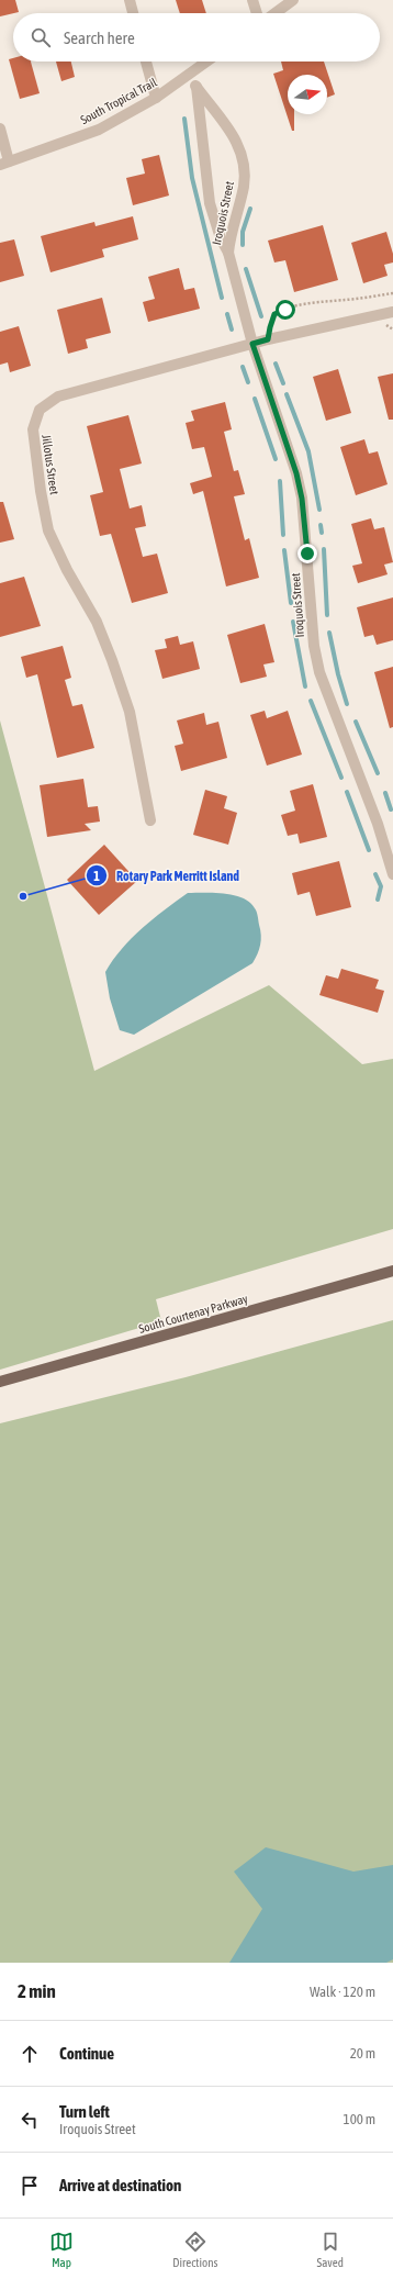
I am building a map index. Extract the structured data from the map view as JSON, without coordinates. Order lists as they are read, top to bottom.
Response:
{
  "streets": {
    "main road": ["South Courtenay Parkway"],
    "street": ["South Tropical Trail", "Iroquois Street", "Jillotus Street"]
  },
  "crossings": [
    ["South Tropical Trail", "Iroquois Street"],
    ["Iroquois Street", "Jillotus Street"]
  ],
  "places": ["Rotary Park Merritt Island"],
  "north": "right",
  "page": {
    "search": "Search here",
    "heading": ["2 min", "Walk · 120 m"],
    "list": [
      ["Continue", "20 m"],
      ["Turn left", "Iroquois Street", "100 m"],
      "Arrive at destination"
    ],
    "nav": ["Map", "Directions", "Saved"]
  }
}
